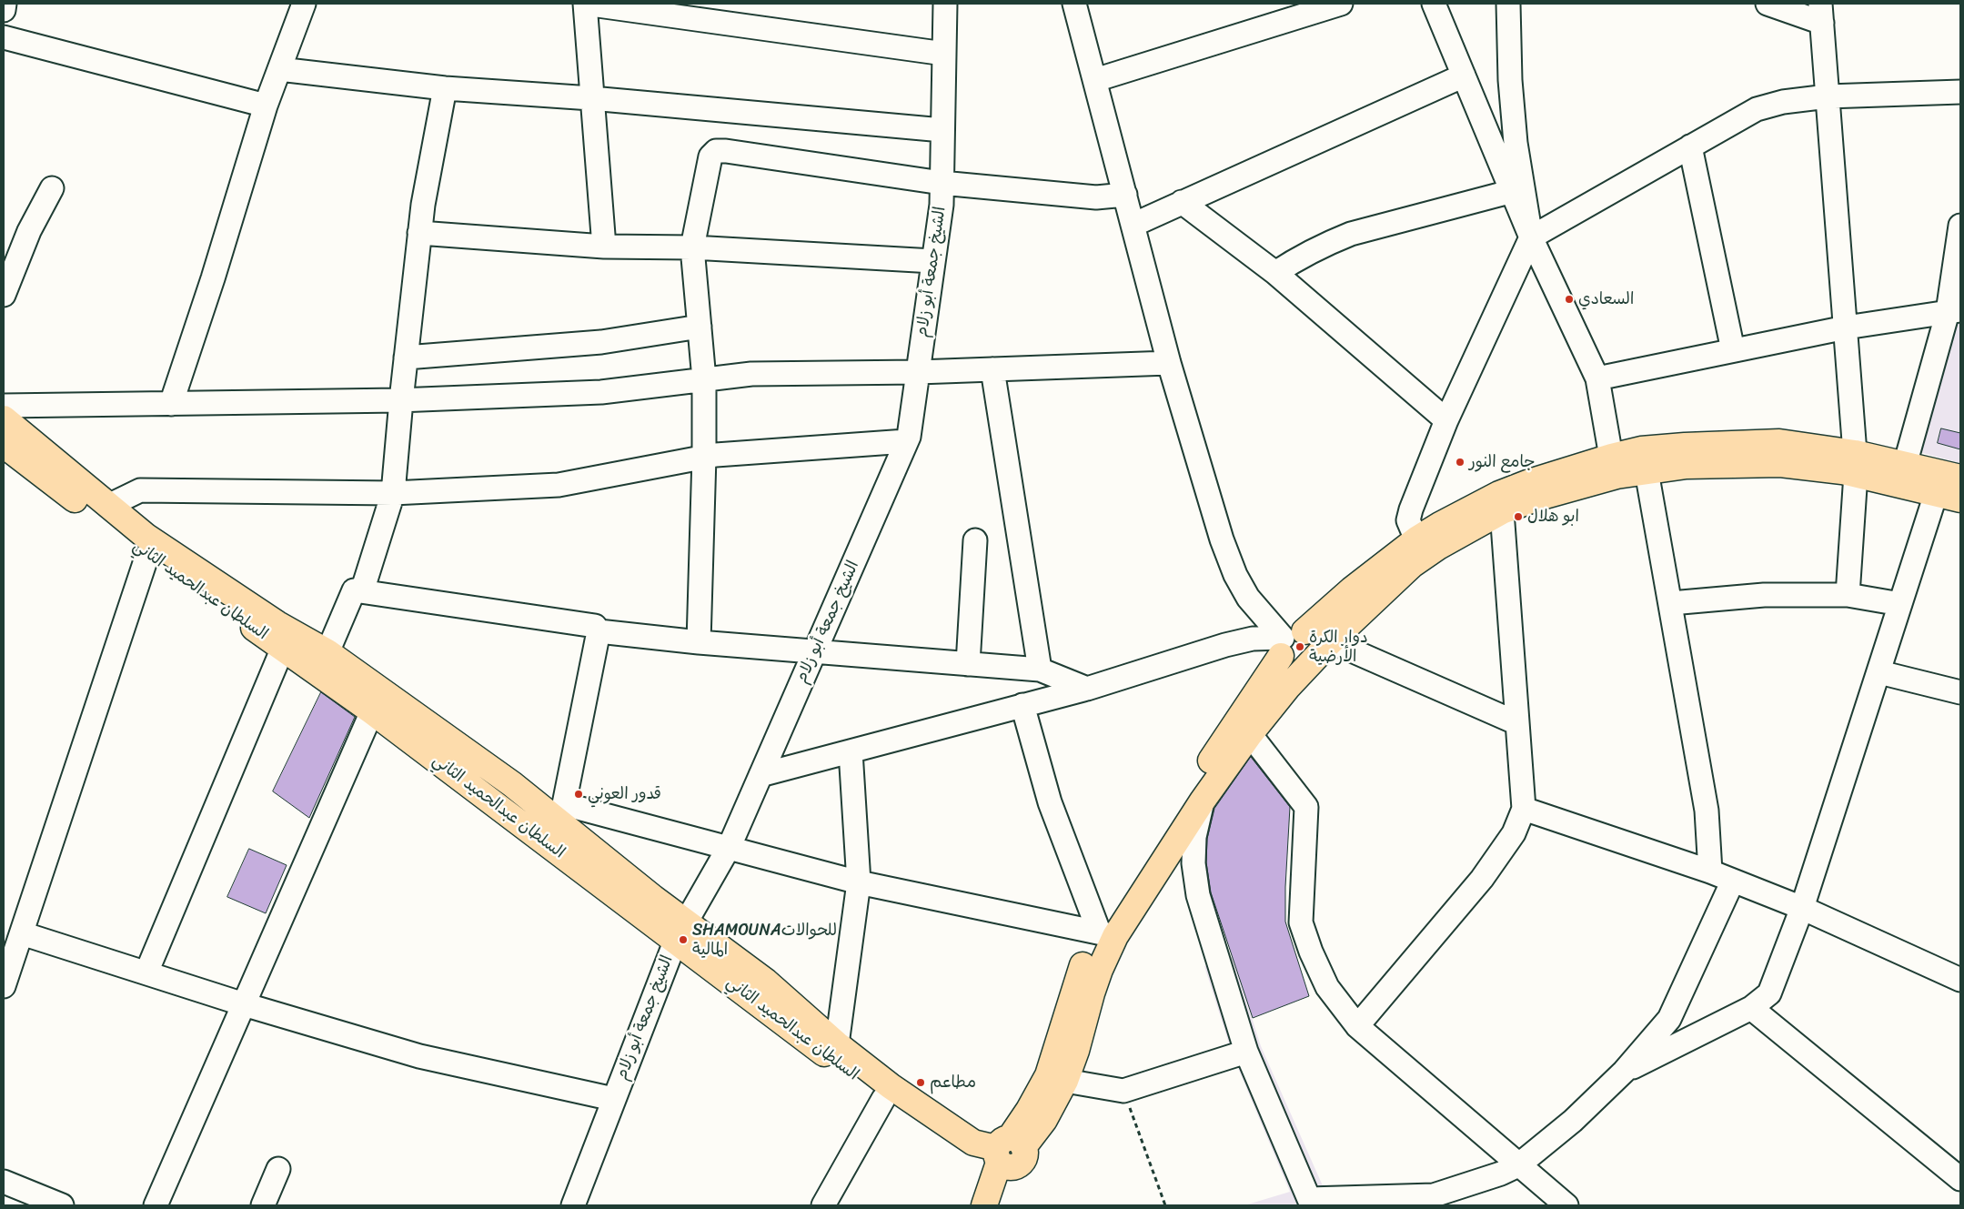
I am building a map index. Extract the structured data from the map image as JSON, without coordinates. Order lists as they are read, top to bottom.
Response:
{
  "streets": {
    "main road": ["السلطان عبدالحميد الثاني"],
    "street": ["الشيخ جمعة أبو زلام"]
  },
  "crossings": [
    ["الشيخ جمعة أبو زلام", "السلطان عبدالحميد الثاني"]
  ],
  "places": [
    "السعادي",
    "جامع النور",
    "ابو هلال",
    "دوار الكرة الأرضية",
    "قدور العوني",
    "SHAMOUNAللحوالات المالية",
    "مطاعم"
  ]
}
